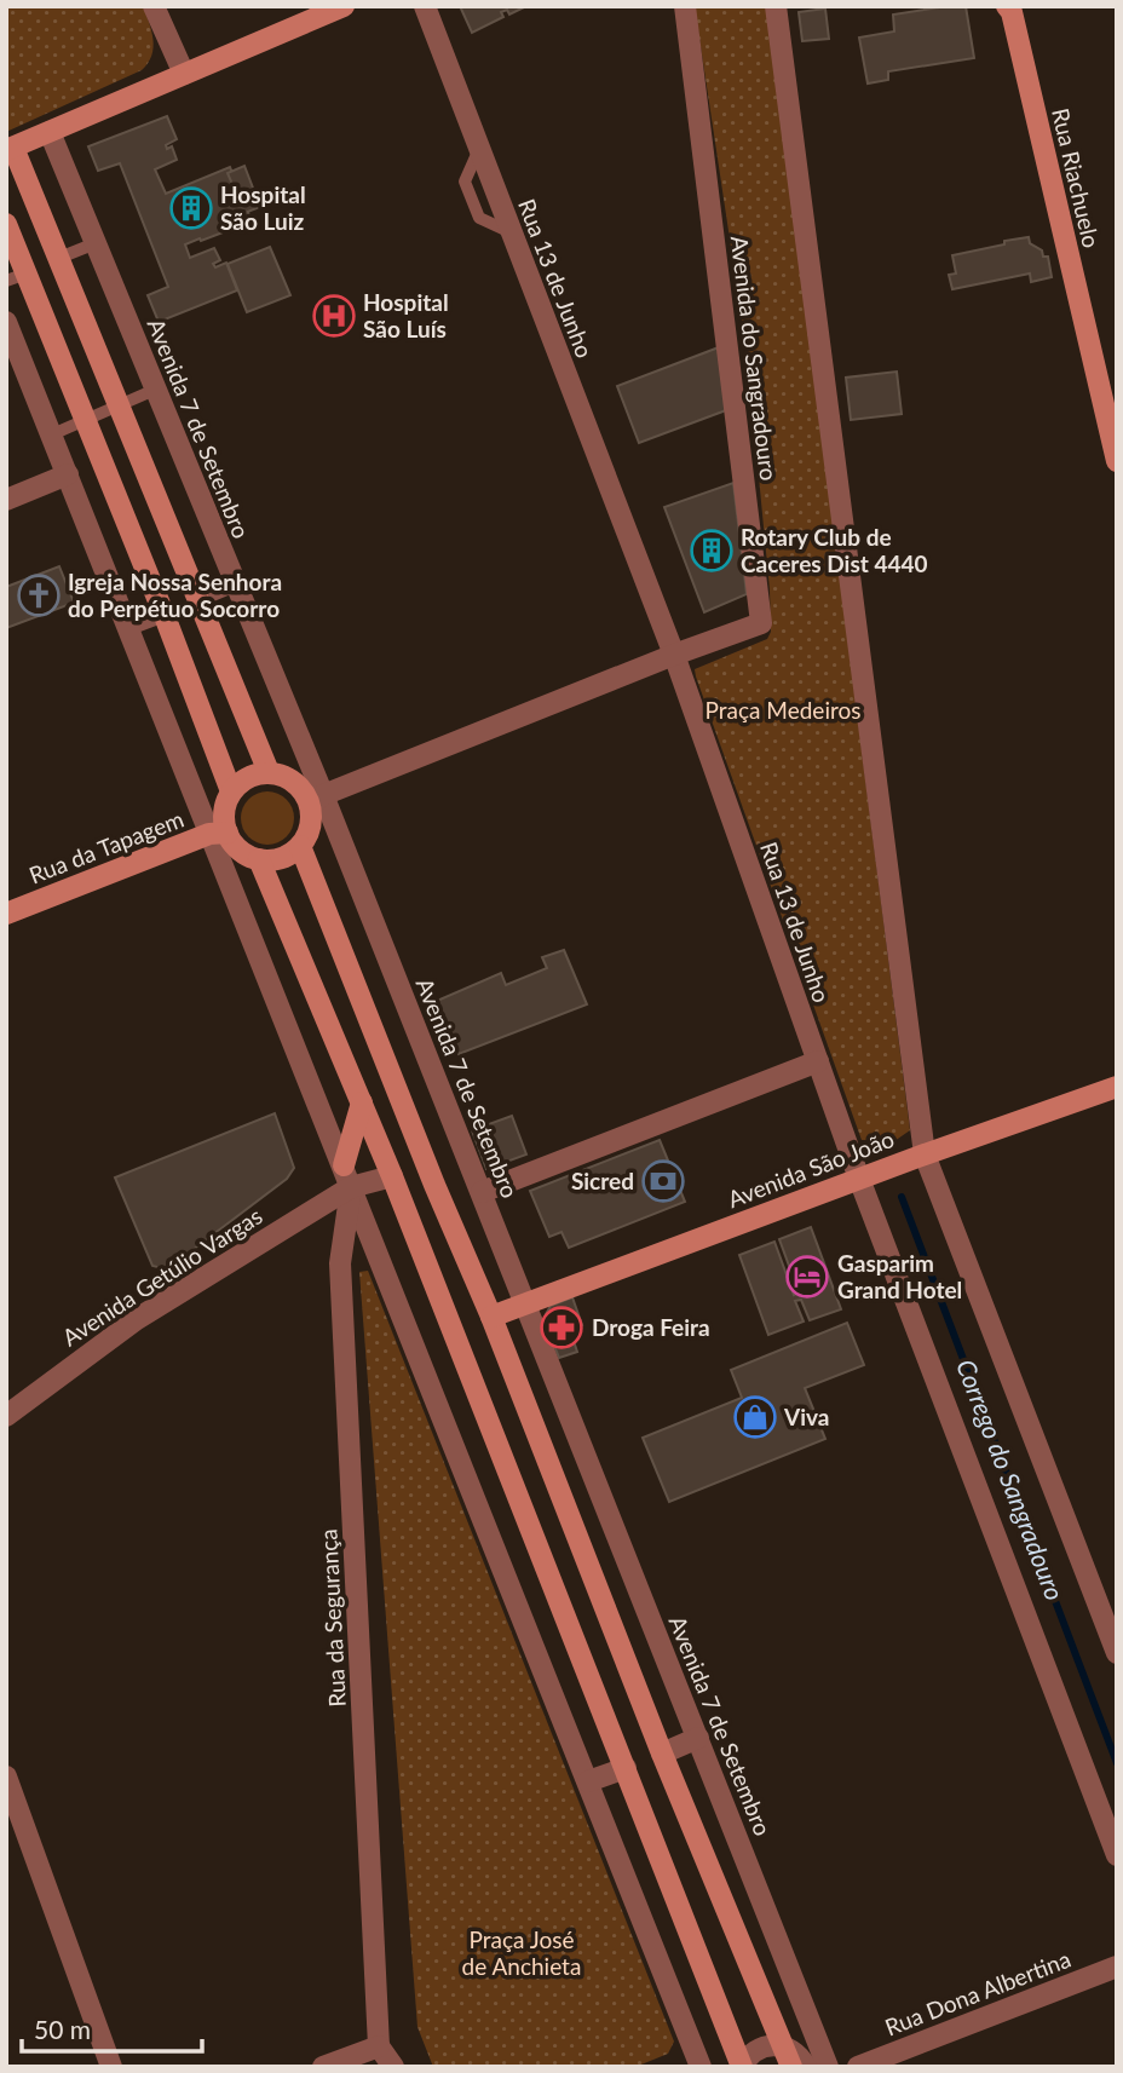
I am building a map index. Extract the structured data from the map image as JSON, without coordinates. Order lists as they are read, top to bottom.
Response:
{
  "streets": {
    "main road": ["Rua Riachuelo", "Rua da Tapagem", "Avenida São João"],
    "street": [
      "Rua 13 de Junho",
      "Avenida do Sangradouro",
      "Avenida 7 de Setembro",
      "Avenida Getúlio Vargas",
      "Rua da Segurança",
      "Rua Dona Albertina"
    ]
  },
  "crossings": [
    ["Rua 13 de Junho", "Avenida do Sangradouro"],
    ["Rua 13 de Junho", "Avenida São João"],
    ["Avenida 7 de Setembro", "Rua da Tapagem"],
    ["Avenida 7 de Setembro", "Avenida São João"],
    ["Avenida Getúlio Vargas", "Rua da Segurança"]
  ],
  "water": ["Corrego do Sangradouro"],
  "parks": ["Praça Medeiros", "Praça José de Anchieta"],
  "places": {
    "building": ["Hospital São Luiz", "Rotary Club de Caceres Dist 4440"],
    "hospital": ["Hospital São Luís"],
    "church": ["Igreja Nossa Senhora do Perpétuo Socorro"],
    "bank": ["Sicred"],
    "hotel": ["Gasparim Grand Hotel"],
    "pharmacy": ["Droga Feira"],
    "shop": ["Viva"]
  },
  "scale_bar": "50 m"
}
